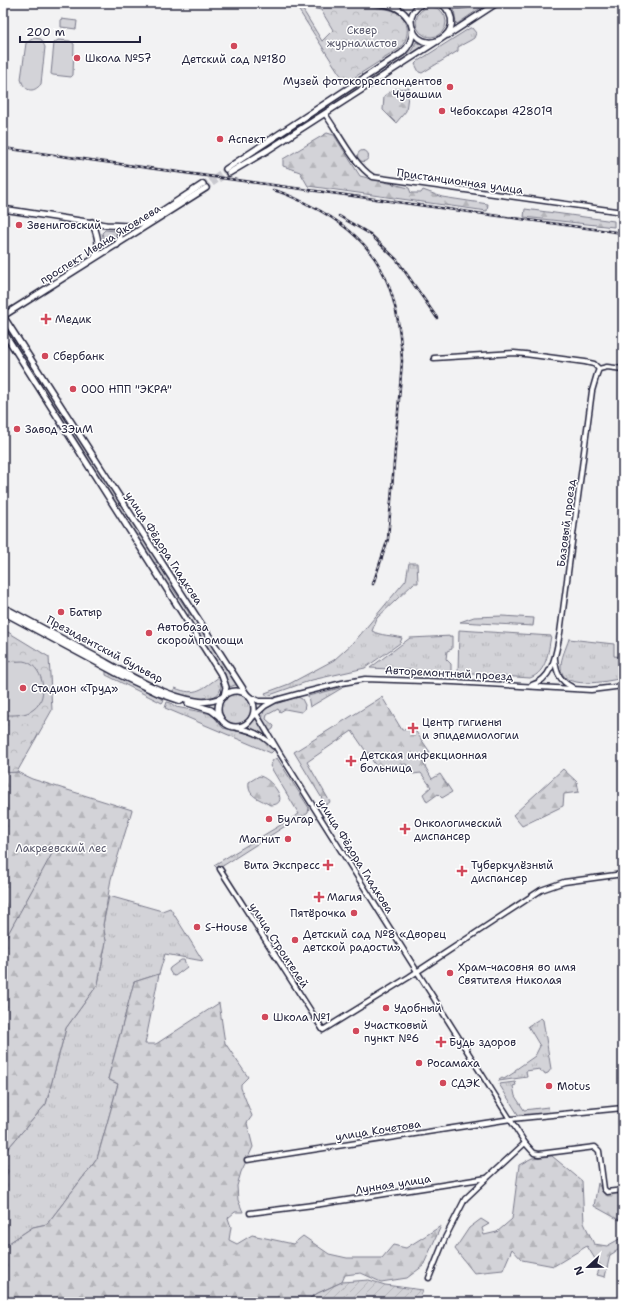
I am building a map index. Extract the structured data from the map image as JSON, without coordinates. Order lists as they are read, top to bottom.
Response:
{
  "streets": {
    "main road": ["проспект Ивана Яковлева", "улица Фёдора Гладкова", "Президентский бульвар"],
    "street": [
      "Пристанционная улица",
      "Базовый проезд",
      "Авторемонтный проезд",
      "улица Строителей",
      "улица Кочетова",
      "Лунная улица"
    ]
  },
  "crossings": [
    ["проспект Ивана Яковлева", "улица Фёдора Гладкова"],
    ["Базовый проезд", "Авторемонтный проезд"],
    ["улица Фёдора Гладкова", "Президентский бульвар"],
    ["улица Фёдора Гладкова", "Авторемонтный проезд"],
    ["улица Фёдора Гладкова", "улица Строителей"],
    ["улица Фёдора Гладкова", "улица Кочетова"],
    ["Президентский бульвар", "Авторемонтный проезд"]
  ],
  "parks": ["Сквер журналистов", "Лакреевский лес"],
  "places": {
    "other": [
      "Детский сад №180",
      "Школа №57",
      "Музей фотокорреспондентов Чувашии",
      "Чебоксары 428019",
      "Аспект",
      "Звениговский",
      "Сбербанк",
      "ООО НПП \"ЭКРА\"",
      "Завод ЗЭиМ",
      "Батыр",
      "Автобаза скорой помощи",
      "Стадион «Труд»",
      "Булгар",
      "Магнит",
      "Пятёрочка",
      "S-House",
      "Детский сад №8 «Дворец детской радости»",
      "Храм-часовня во имя Святителя Николая",
      "Удобный",
      "Школа №1",
      "Участковый пункт №6",
      "Росамаха",
      "СДЭК",
      "Motus"
    ],
    "health": [
      "Медик",
      "Центр гигиены и эпидемиологии",
      "Детская инфекционная больница",
      "Онкологический диспансер",
      "Вита Экспресс",
      "Туберкулёзный диспансер",
      "Магия",
      "Будь здоров"
    ]
  },
  "scale_bar": "200 m",
  "north": "left"
}
